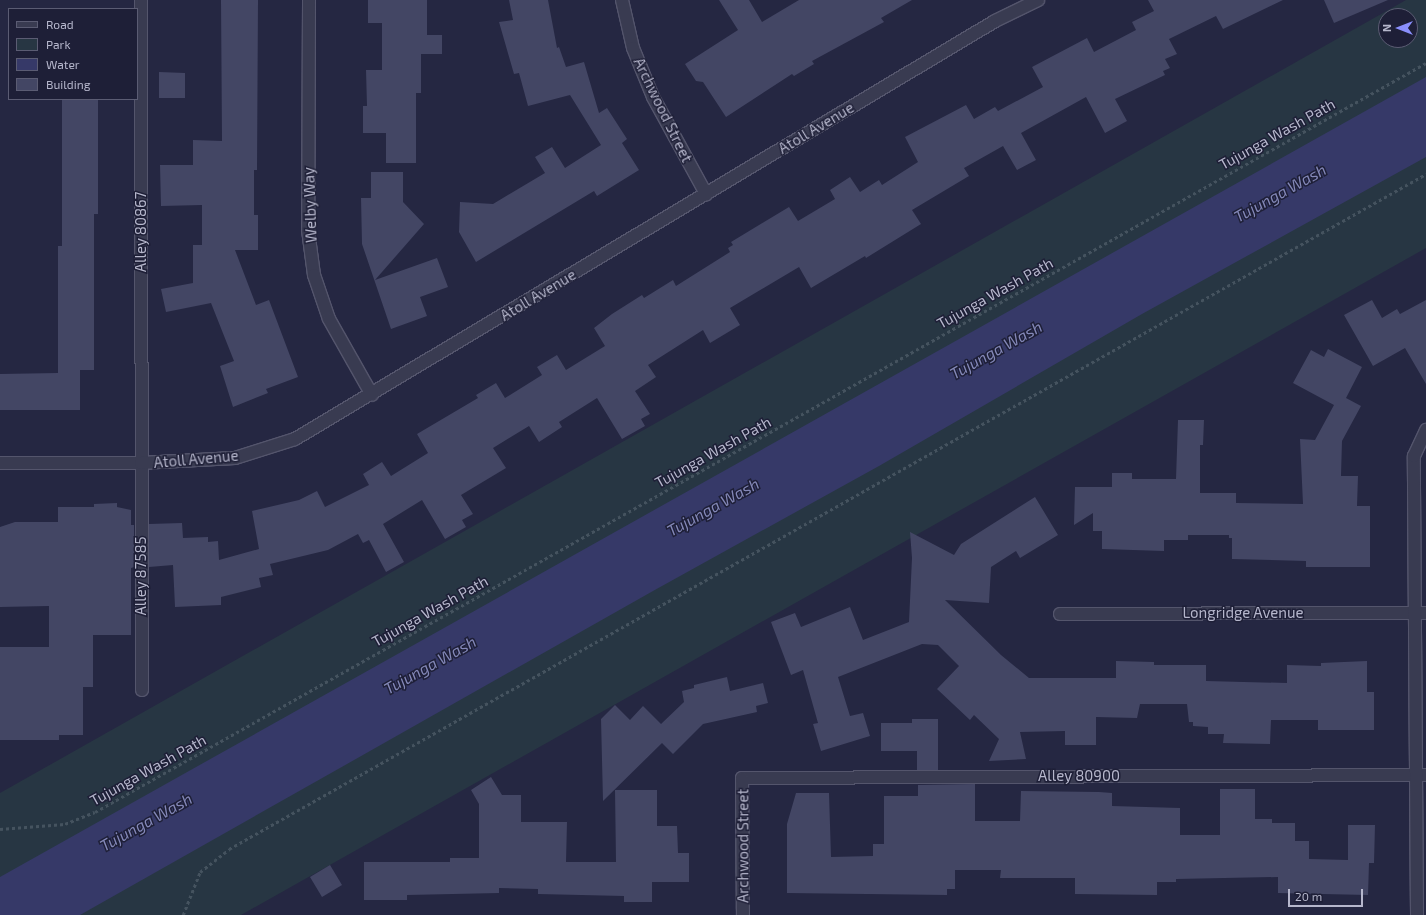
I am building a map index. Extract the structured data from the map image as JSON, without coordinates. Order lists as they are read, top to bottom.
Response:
{
  "streets": {
    "street": [
      "Archwood Street",
      "Atoll Avenue",
      "Welby Way",
      "Alley 80867",
      "Alley 87585",
      "Longridge Avenue",
      "Alley 80900"
    ],
    "path": ["Tujunga Wash Path"]
  },
  "crossings": [
    ["Archwood Street", "Atoll Avenue"],
    ["Archwood Street", "Alley 80900"],
    ["Atoll Avenue", "Welby Way"],
    ["Atoll Avenue", "Alley 80867"],
    ["Atoll Avenue", "Alley 87585"],
    ["Alley 80867", "Alley 87585"]
  ],
  "water": ["Tujunga Wash"],
  "legend": [
    "Road",
    "Park",
    "Water",
    "Building"
  ],
  "scale_bar": "20 m",
  "north": "left"
}
